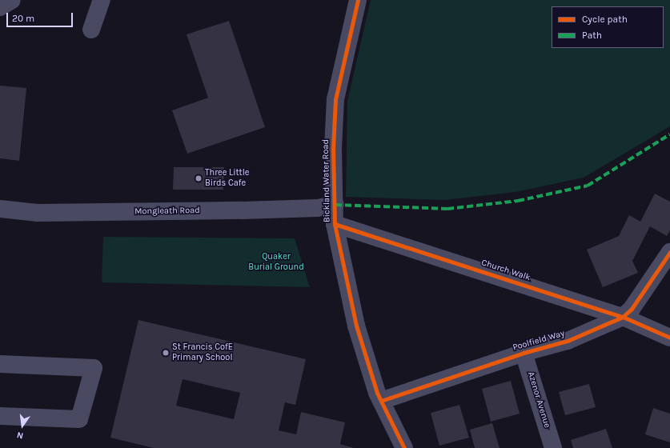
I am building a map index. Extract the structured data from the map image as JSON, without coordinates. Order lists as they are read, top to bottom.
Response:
{
  "streets": {
    "street": [
      "Bickland Water Road",
      "Mongleath Road",
      "Church Walk",
      "Poolfield Way",
      "Azenor Avenue"
    ]
  },
  "crossings": [
    ["Bickland Water Road", "Mongleath Road"],
    ["Bickland Water Road", "Church Walk"],
    ["Bickland Water Road", "Poolfield Way"],
    ["Church Walk", "Poolfield Way"],
    ["Poolfield Way", "Azenor Avenue"]
  ],
  "parks": ["Quaker Burial Ground"],
  "places": ["Three Little Birds Cafe", "St Francis CofE Primary School"],
  "legend": ["Cycle path", "Path"],
  "scale_bar": "20 m",
  "north": "bottom"
}
